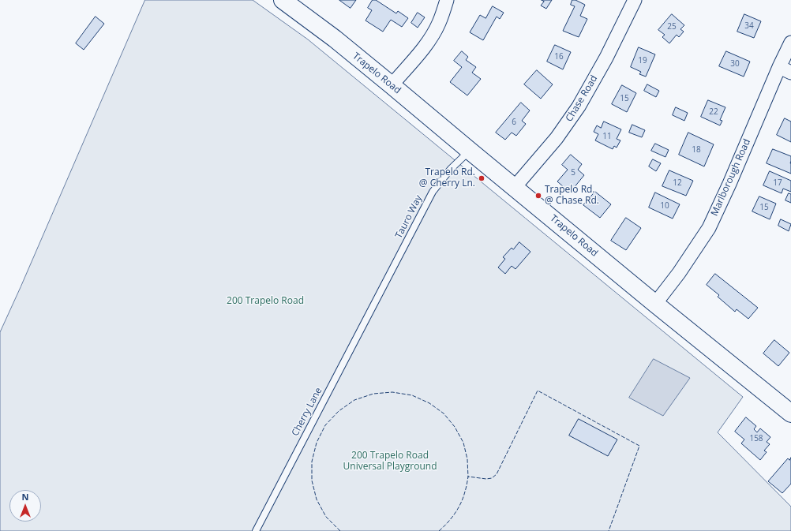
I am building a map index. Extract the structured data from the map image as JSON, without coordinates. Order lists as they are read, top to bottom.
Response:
{
  "streets": {
    "main road": ["Trapelo Road"],
    "street": ["Chase Road", "Marlborough Road"],
    "lane": ["Tauro Way", "Cherry Lane"]
  },
  "crossings": [
    ["Trapelo Road", "Chase Road"],
    ["Trapelo Road", "Marlborough Road"],
    ["Trapelo Road", "Tauro Way"],
    ["Tauro Way", "Cherry Lane"]
  ],
  "parks": ["200 Trapelo Road", "200 Trapelo Road Universal Playground"],
  "places": ["Trapelo Rd. @ Cherry Ln.", "Trapelo Rd. @ Chase Rd."],
  "house_numbers": [
    "34",
    "25",
    "16",
    "19",
    "30",
    "15",
    "22",
    "6",
    "11",
    "18",
    "5",
    "12",
    "17",
    "10",
    "15",
    "158"
  ],
  "north": "top"
}
